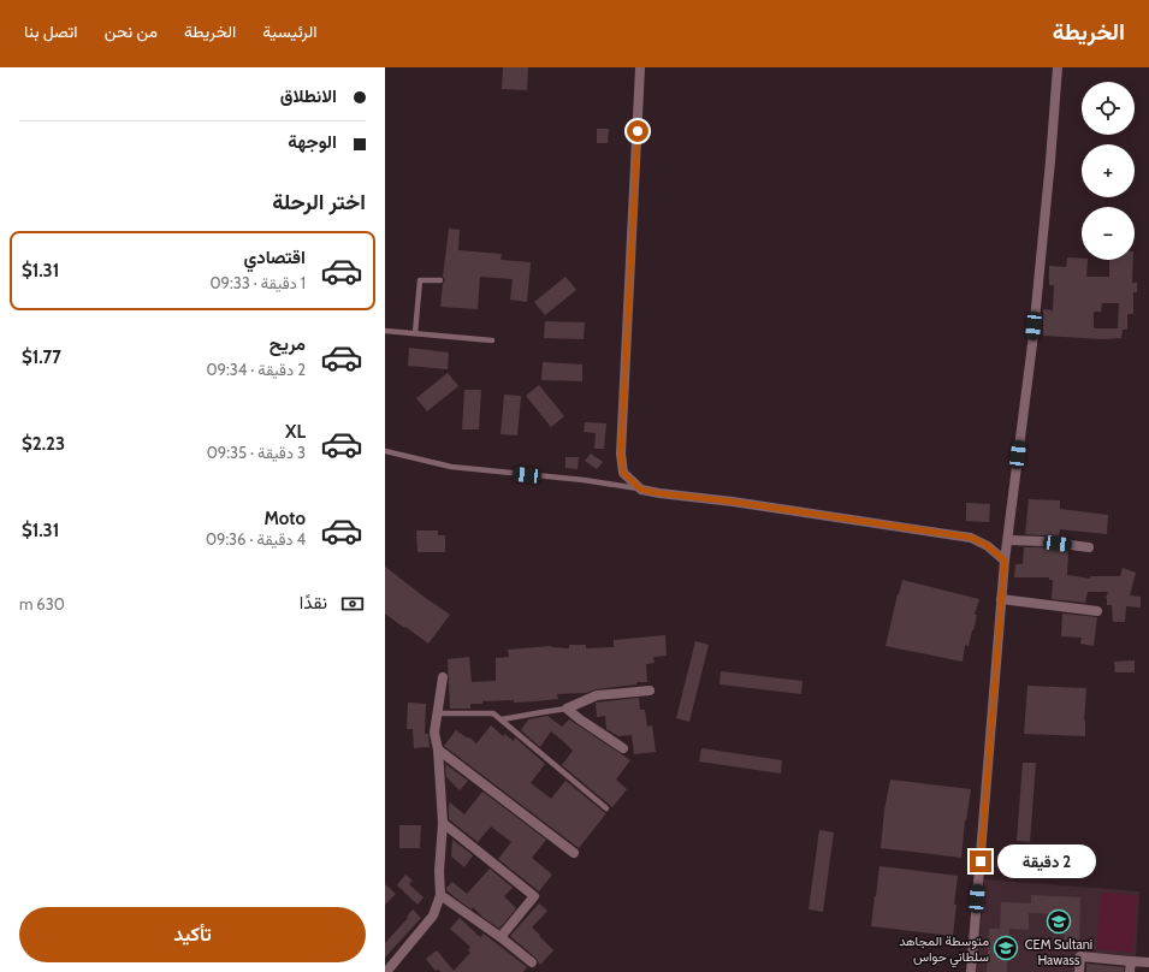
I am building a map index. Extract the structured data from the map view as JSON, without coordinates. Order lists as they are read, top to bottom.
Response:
{
  "places": {
    "school or university": ["CEM Sultani Hawass", "متوسطة المجاهد سلطاني حواس"]
  },
  "page": {
    "header": "الخريطة",
    "nav": [
      "الرئيسية",
      "الخريطة",
      "من نحن",
      "اتصل بنا"
    ],
    "banner": ["الانطلاق", "الوجهة"],
    "map_buttons": ["+", "−"],
    "heading": "اختر الرحلة",
    "list": [
      {
        "name": "اقتصادي",
        "note": "1 دقيقة · 09:33",
        "value": "$1.31"
      },
      {
        "name": "مريح",
        "note": "2 دقيقة · 09:34",
        "value": "$1.77"
      },
      {
        "name": "XL",
        "note": "3 دقيقة · 09:35",
        "value": "$2.23"
      },
      {
        "name": "Moto",
        "note": "4 دقيقة · 09:36",
        "value": "$1.31"
      }
    ],
    "pay": ["نقدًا", "630 m"],
    "bubble": "2 دقيقة",
    "buttons": "تأكيد"
  }
}
